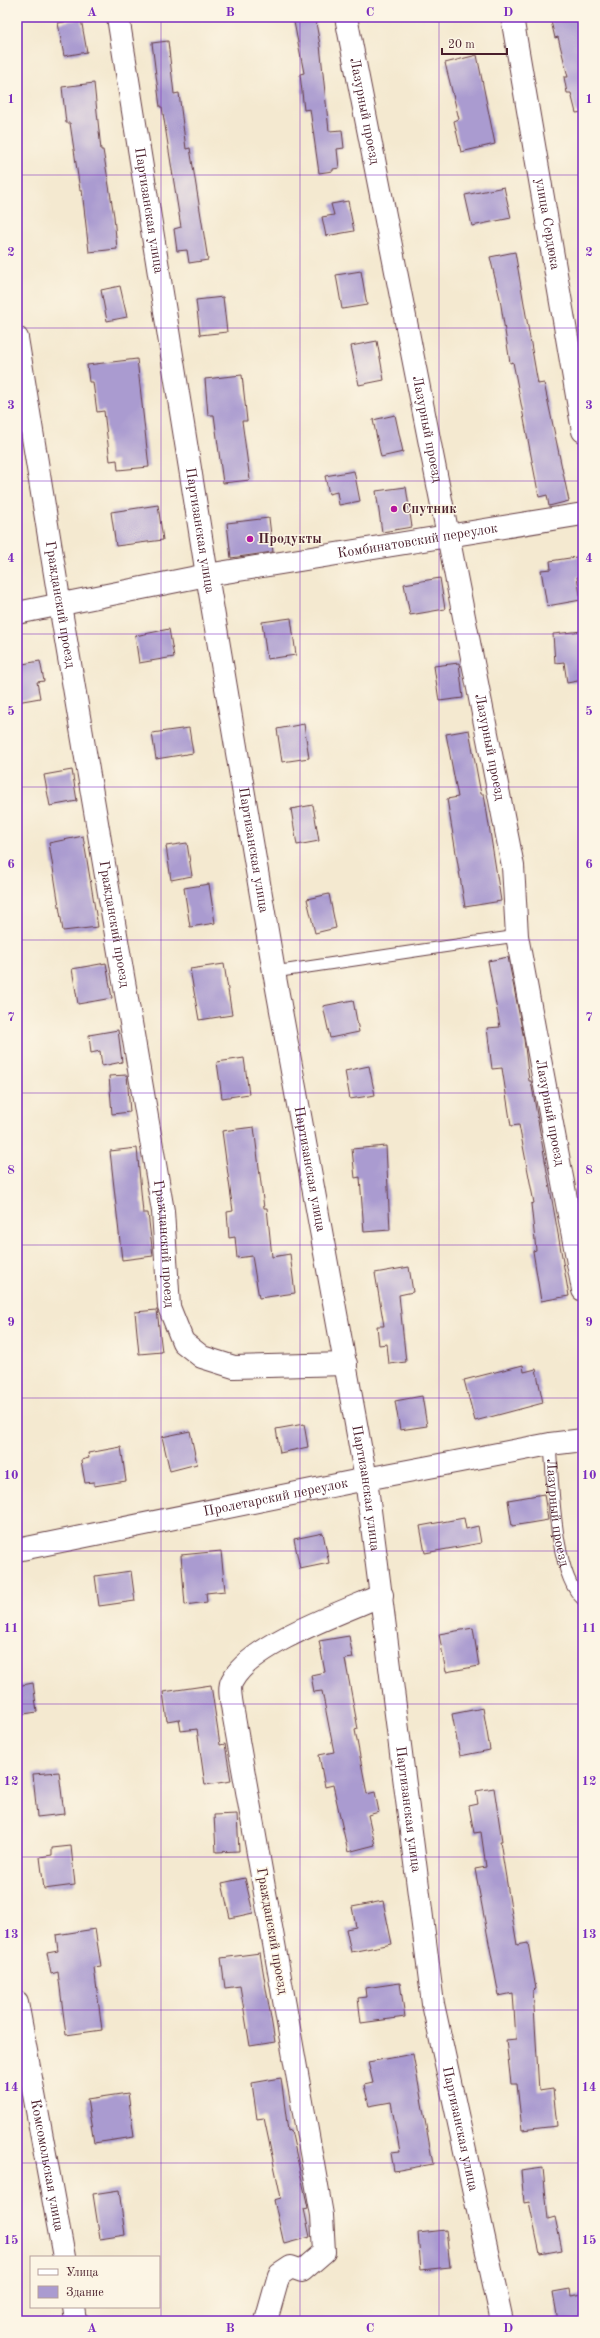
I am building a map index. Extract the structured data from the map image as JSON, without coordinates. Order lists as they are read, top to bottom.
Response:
{
  "streets": {
    "street": [
      "Лазурный проезд",
      "Партизанская улица",
      "улица Сердюка",
      "Комбинатовский переулок",
      "Гражданский проезд",
      "Пролетарский переулок",
      "Комсомольская улица"
    ]
  },
  "crossings": [
    ["Лазурный проезд", "Комбинатовский переулок"],
    ["Лазурный проезд", "Пролетарский переулок"],
    ["Партизанская улица", "Комбинатовский переулок"],
    ["Партизанская улица", "Гражданский проезд"],
    ["Партизанская улица", "Пролетарский переулок"],
    ["Комбинатовский переулок", "Гражданский проезд"]
  ],
  "places": ["Спутник", "Продукты"],
  "legend": ["Улица", "Здание"],
  "scale_bar": "20 m",
  "grid": {
    "columns": [
      "A",
      "B",
      "C",
      "D"
    ],
    "rows": [
      "1",
      "2",
      "3",
      "4",
      "5",
      "6",
      "7",
      "8",
      "9",
      "10",
      "11",
      "12",
      "13",
      "14",
      "15"
    ]
  }
}
